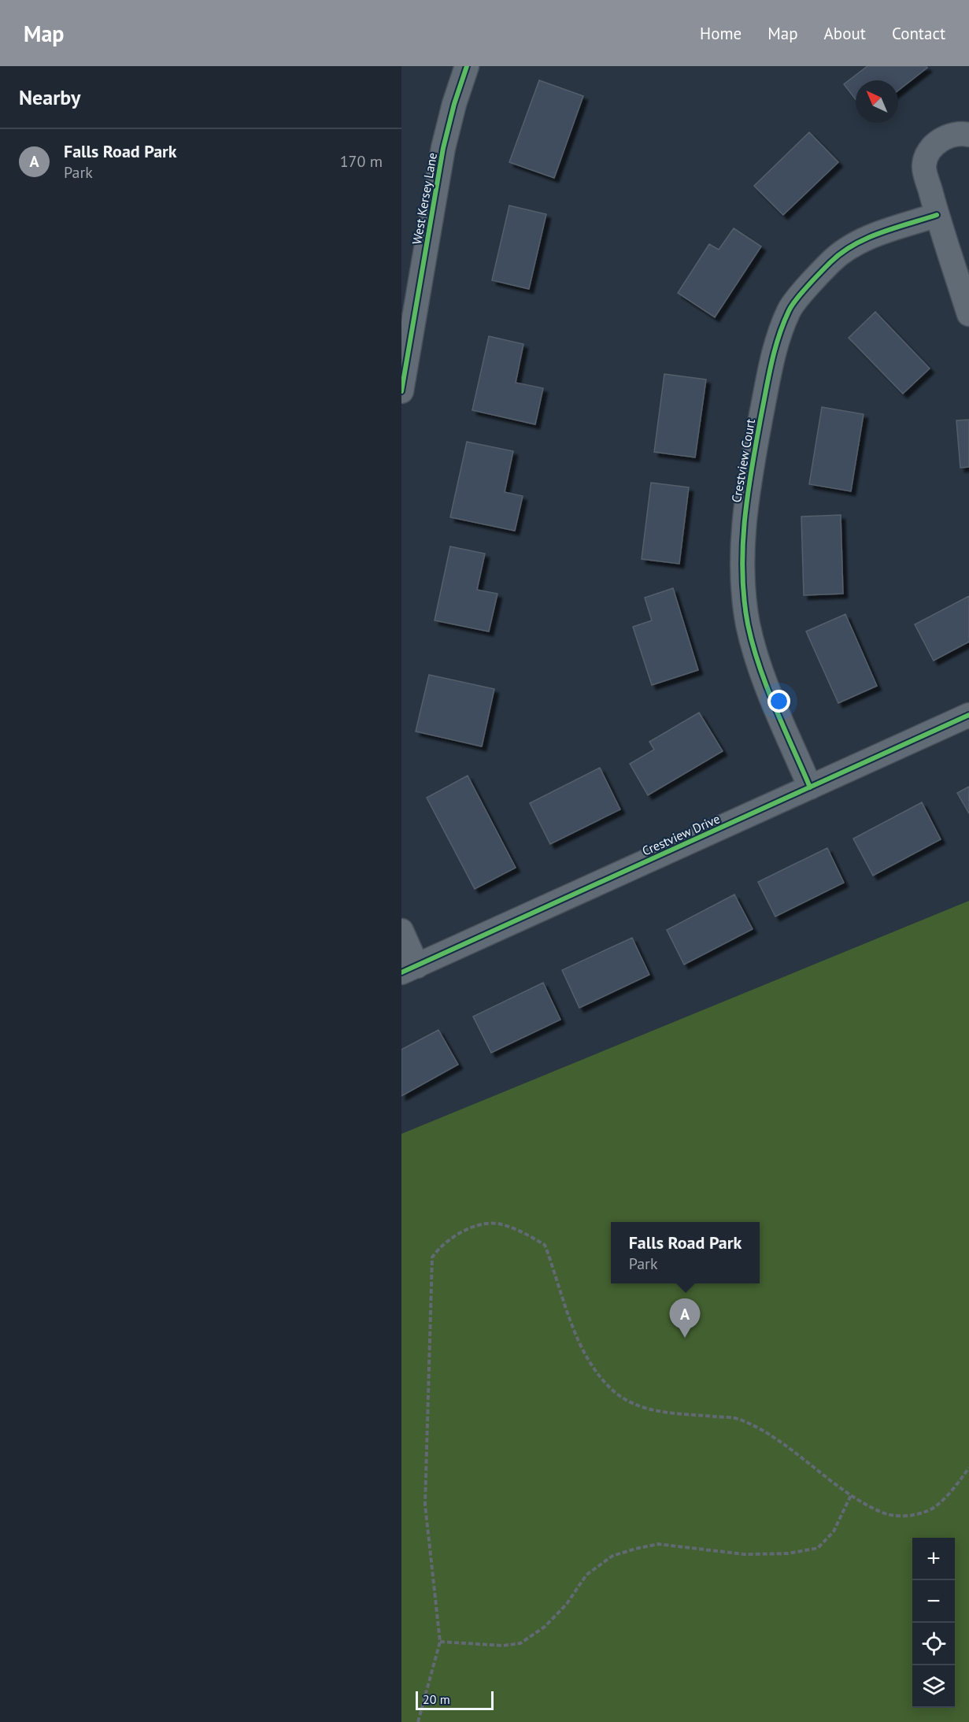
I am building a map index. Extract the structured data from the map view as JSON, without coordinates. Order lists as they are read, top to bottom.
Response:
{
  "streets": {
    "street": ["West Kersey Lane", "Crestview Court", "Crestview Drive"]
  },
  "crossings": [
    ["Crestview Court", "Crestview Drive"]
  ],
  "scale_bar": "20 m",
  "north": "top left",
  "page": {
    "header": "Map",
    "nav": [
      "Home",
      "Map",
      "About",
      "Contact"
    ],
    "heading": "Nearby",
    "list": [
      {
        "mark": "A",
        "name": "Falls Road Park",
        "note": "Park",
        "value": "170 m"
      }
    ],
    "popup": ["Falls Road Park", "Park"],
    "pins": "A",
    "map_buttons": ["+", "−"],
    "scale": "20 m"
  }
}
